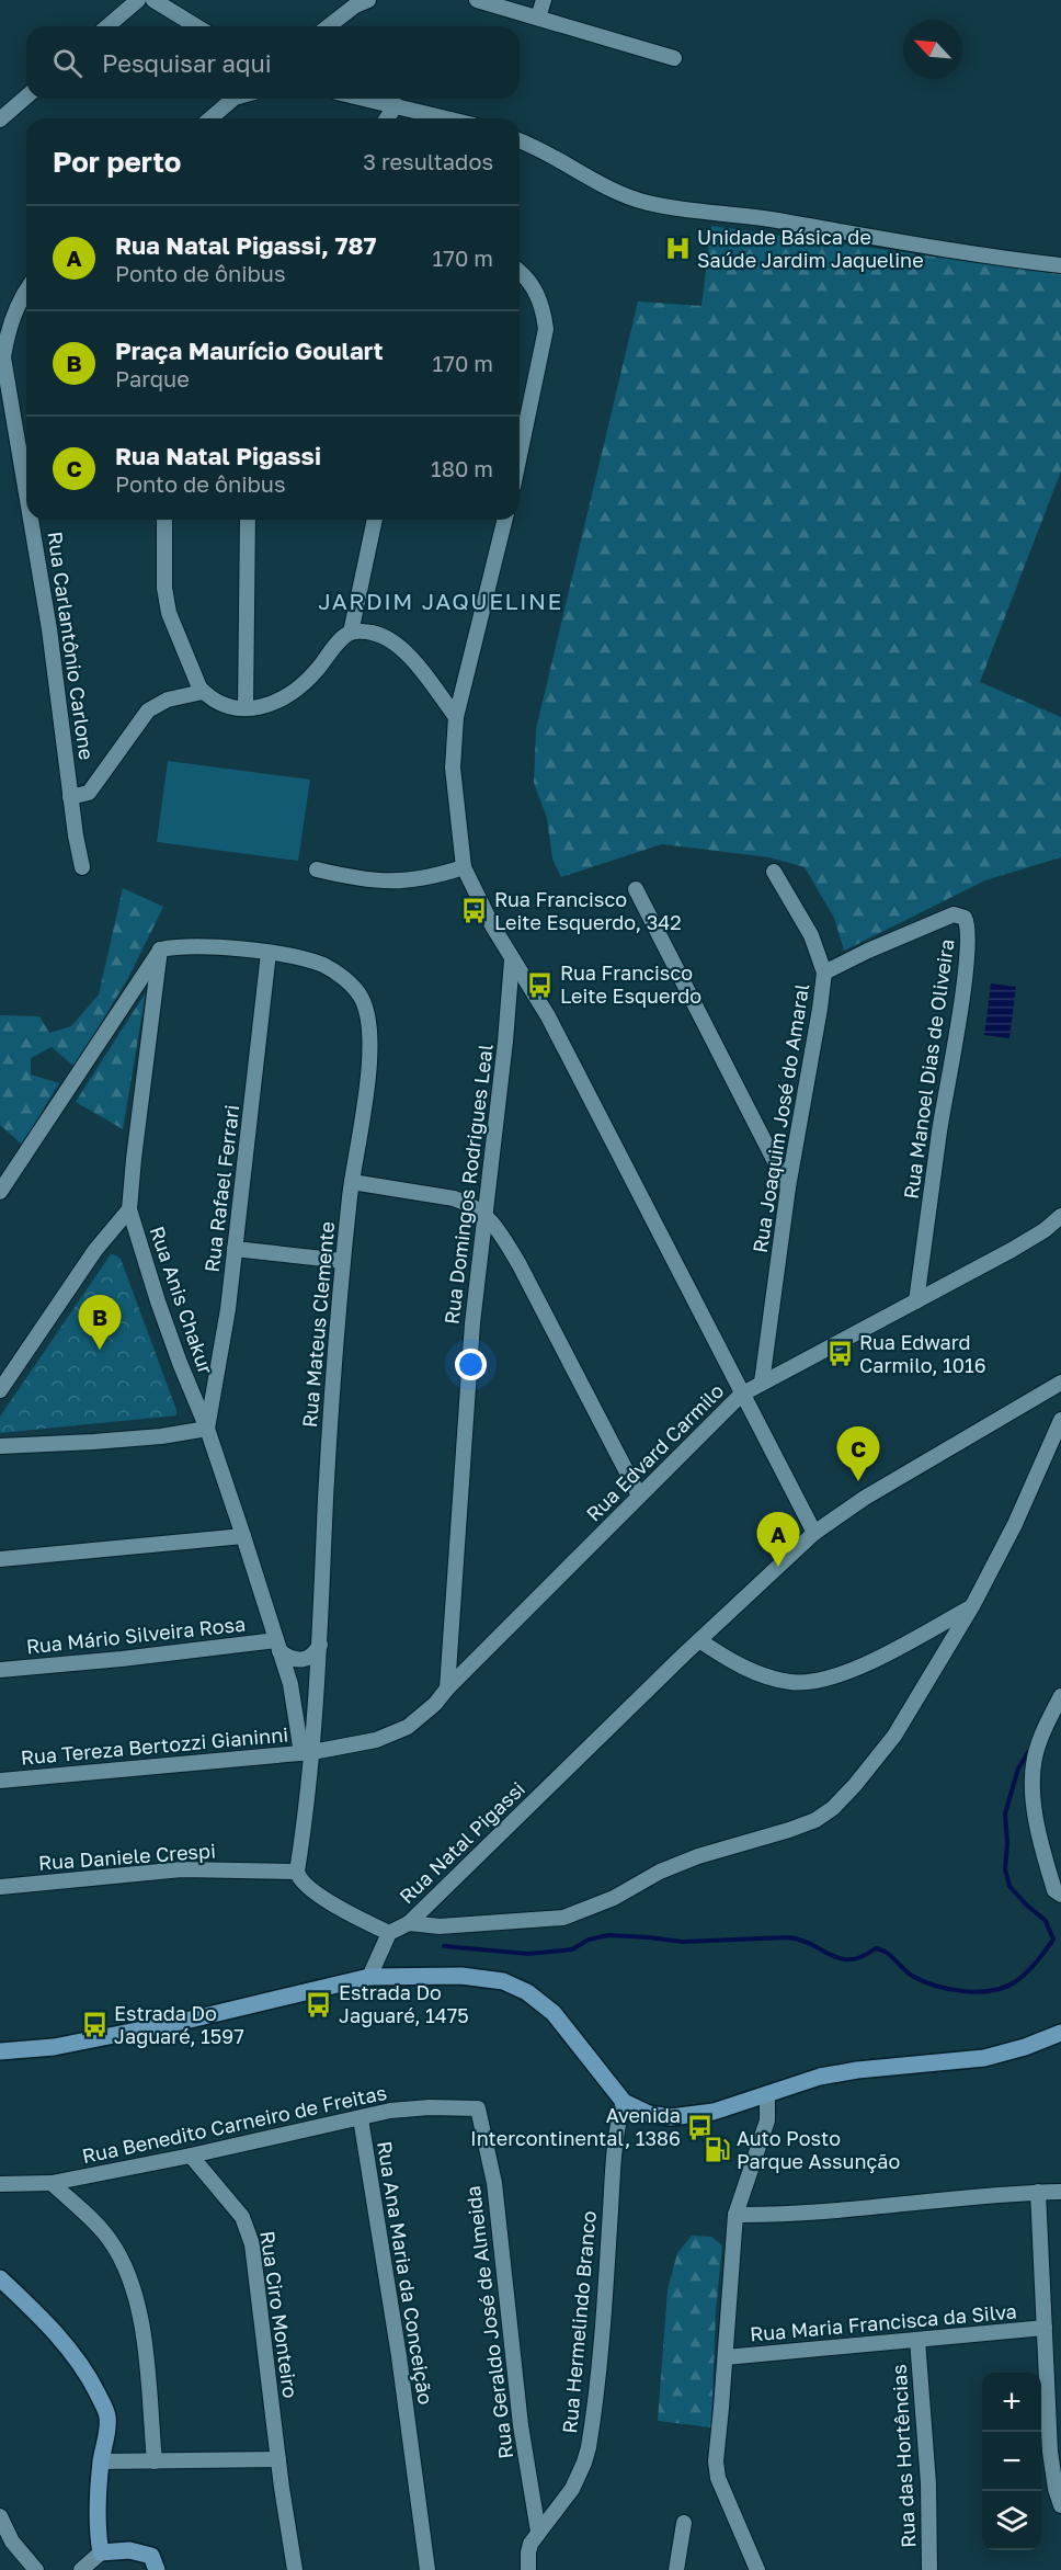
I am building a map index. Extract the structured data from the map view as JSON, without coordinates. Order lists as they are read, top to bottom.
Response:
{
  "streets": {
    "street": [
      "Rua Carlantônio Carlone",
      "Rua Manoel Dias de Oliveira",
      "Rua Joaquim José do Amaral",
      "Rua Domingos Rodrigues Leal",
      "Rua Rafael Ferrari",
      "Rua Anis Chakur",
      "Rua Mateus Clemente",
      "Rua Edvard Carmilo",
      "Rua Mário Silveira Rosa",
      "Rua Tereza Bertozzi Gianinni",
      "Rua Natal Pigassi",
      "Rua Daniele Crespi",
      "Rua Benedito Carneiro de Freitas",
      "Rua Ana Maria da Conceição",
      "Rua Ciro Monteiro",
      "Rua Geraldo José de Almeida",
      "Rua Hermelindo Branco",
      "Rua Maria Francisca da Silva",
      "Rua das Hortências"
    ]
  },
  "crossings": [
    ["Rua Manoel Dias de Oliveira", "Rua Joaquim José do Amaral"],
    ["Rua Manoel Dias de Oliveira", "Rua Edvard Carmilo"],
    ["Rua Joaquim José do Amaral", "Rua Edvard Carmilo"],
    ["Rua Domingos Rodrigues Leal", "Rua Edvard Carmilo"],
    ["Rua Rafael Ferrari", "Rua Anis Chakur"],
    ["Rua Rafael Ferrari", "Rua Mateus Clemente"],
    ["Rua Anis Chakur", "Rua Mateus Clemente"],
    ["Rua Anis Chakur", "Rua Edvard Carmilo"],
    ["Rua Anis Chakur", "Rua Mário Silveira Rosa"],
    ["Rua Anis Chakur", "Rua Tereza Bertozzi Gianinni"],
    ["Rua Mateus Clemente", "Rua Edvard Carmilo"],
    ["Rua Mateus Clemente", "Rua Tereza Bertozzi Gianinni"],
    ["Rua Mateus Clemente", "Rua Daniele Crespi"],
    ["Rua Edvard Carmilo", "Rua Tereza Bertozzi Gianinni"],
    ["Rua Benedito Carneiro de Freitas", "Rua Ana Maria da Conceição"],
    ["Rua Benedito Carneiro de Freitas", "Rua Ciro Monteiro"],
    ["Rua Benedito Carneiro de Freitas", "Rua Geraldo José de Almeida"],
    ["Rua Geraldo José de Almeida", "Rua Hermelindo Branco"],
    ["Rua Maria Francisca da Silva", "Rua das Hortências"]
  ],
  "districts": ["JARDIM JAQUELINE"],
  "places": {
    "hospital": ["Unidade Básica de Saúde Jardim Jaqueline"],
    "bus stop": [
      "Rua Francisco Leite Esquerdo, 342",
      "Rua Francisco Leite Esquerdo",
      "Rua Edward Carmilo, 1016",
      "Estrada Do Jaguaré, 1475",
      "Estrada Do Jaguaré, 1597",
      "Avenida Intercontinental, 1386"
    ],
    "fuel station": ["Auto Posto Parque Assunção"]
  },
  "north": "top left",
  "page": {
    "search": "Pesquisar aqui",
    "heading": ["Por perto", "3 resultados"],
    "list": [
      {
        "mark": "A",
        "name": "Rua Natal Pigassi, 787",
        "note": "Ponto de ônibus",
        "value": "170 m"
      },
      {
        "mark": "B",
        "name": "Praça Maurício Goulart",
        "note": "Parque",
        "value": "170 m"
      },
      {
        "mark": "C",
        "name": "Rua Natal Pigassi",
        "note": "Ponto de ônibus",
        "value": "180 m"
      }
    ],
    "pins": ["B", "C", "A"],
    "map_buttons": ["+", "−"]
  }
}
